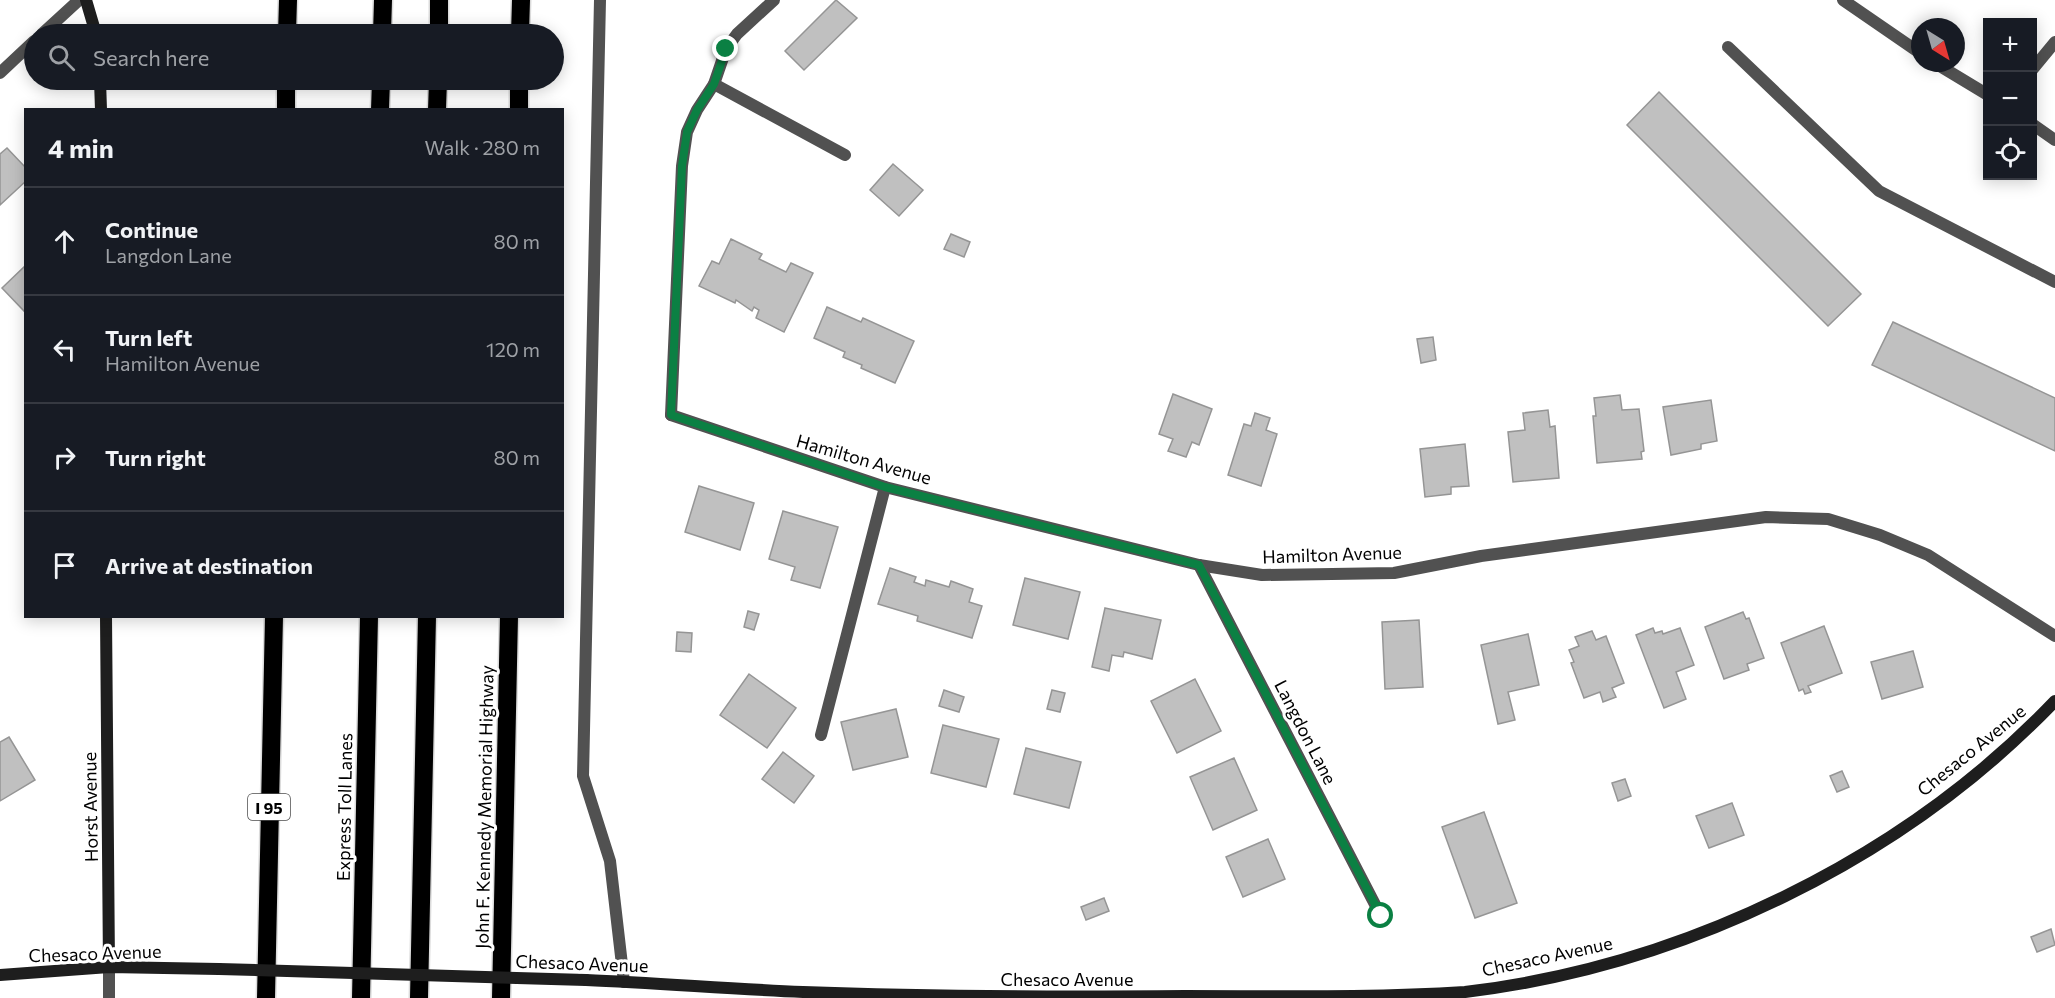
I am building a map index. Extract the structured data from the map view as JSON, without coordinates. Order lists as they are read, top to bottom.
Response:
{
  "streets": {
    "highway": ["I 95", "Express Toll Lanes", "John F. Kennedy Memorial Highway"],
    "street": [
      "Hamilton Avenue",
      "Langdon Lane",
      "Chesaco Avenue",
      "Horst Avenue"
    ]
  },
  "crossings": [
    ["Hamilton Avenue", "Langdon Lane"],
    ["Chesaco Avenue", "Horst Avenue"]
  ],
  "north": "bottom right",
  "page": {
    "map_buttons": ["+", "−"],
    "search": "Search here",
    "heading": ["4 min", "Walk · 280 m"],
    "list": [
      ["Continue", "Langdon Lane", "80 m"],
      ["Turn left", "Hamilton Avenue", "120 m"],
      ["Turn right", "80 m"],
      "Arrive at destination"
    ]
  }
}
